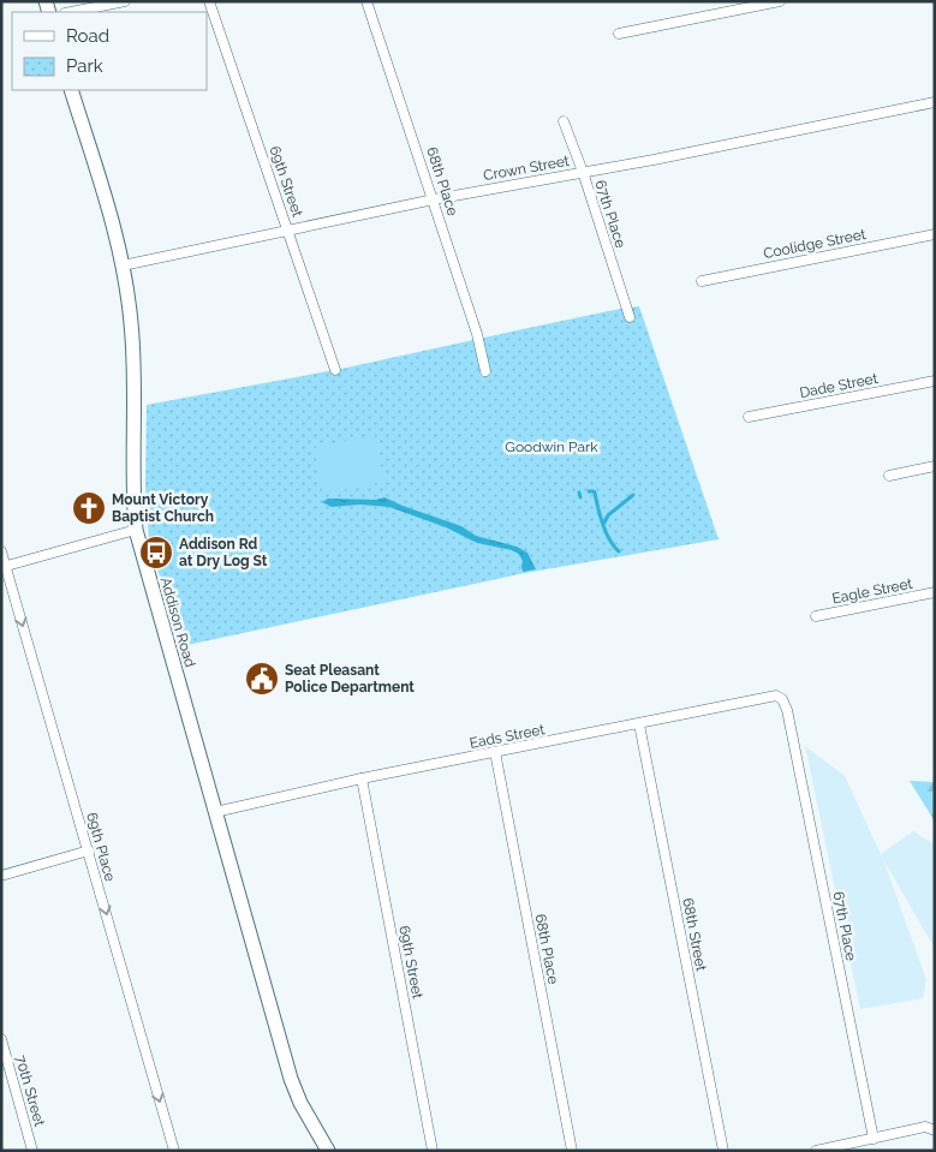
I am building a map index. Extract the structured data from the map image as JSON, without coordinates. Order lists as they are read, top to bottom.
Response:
{
  "streets": {
    "main road": ["Addison Road"],
    "street": [
      "Crown Street",
      "69th Street",
      "68th Place",
      "67th Place",
      "Coolidge Street",
      "Dade Street",
      "Eagle Street",
      "Eads Street",
      "69th Place",
      "68th Street",
      "70th Street"
    ]
  },
  "crossings": [
    ["Crown Street", "69th Street"],
    ["Crown Street", "68th Place"],
    ["Crown Street", "67th Place"],
    ["Crown Street", "Addison Road"],
    ["69th Street", "Eads Street"],
    ["68th Place", "Eads Street"],
    ["67th Place", "Eads Street"],
    ["Addison Road", "Eads Street"],
    ["Eads Street", "68th Street"]
  ],
  "one_way": ["69th Place"],
  "parks": ["Goodwin Park"],
  "places": {
    "church": ["Mount Victory Baptist Church"],
    "bus stop": ["Addison Rd at Dry Log St"],
    "public building": ["Seat Pleasant Police Department"]
  },
  "legend": ["Road", "Park"]
}
